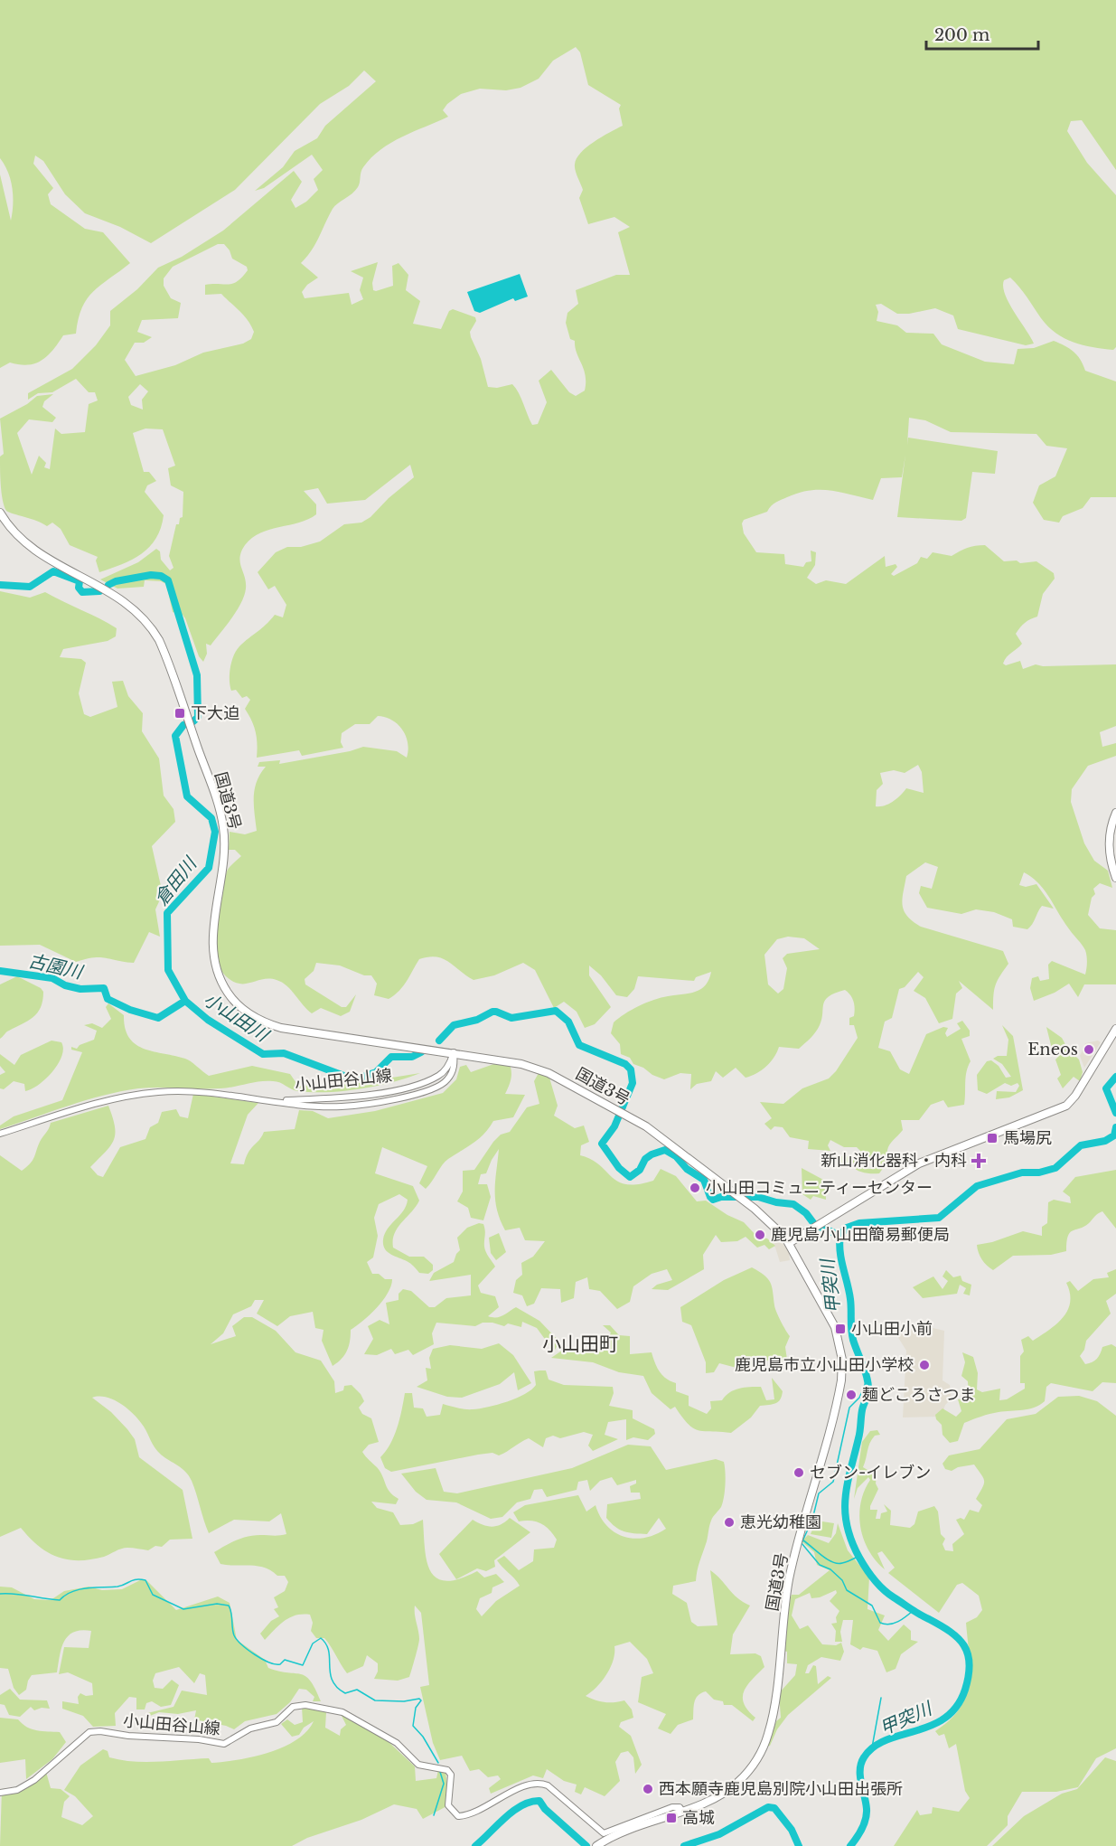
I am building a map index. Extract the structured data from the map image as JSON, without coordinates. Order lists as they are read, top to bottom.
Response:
{
  "streets": {
    "highway": ["国道3号"],
    "main road": ["小山田谷山線"]
  },
  "crossings": [
    ["国道3号", "小山田谷山線"]
  ],
  "districts": ["小山田町"],
  "water": [
    "倉田川",
    "古園川",
    "小山田川",
    "甲突川"
  ],
  "places": {
    "transit": [
      "下大迫",
      "馬場尻",
      "小山田小前",
      "高城"
    ],
    "other": [
      "Eneos",
      "小山田コミュニティーセンター",
      "鹿児島小山田簡易郵便局",
      "鹿児島市立小山田小学校",
      "麺どころさつま",
      "セブン-イレブン",
      "恵光幼稚園",
      "西本願寺鹿児島別院小山田出張所"
    ],
    "health": ["新山消化器科・内科"]
  },
  "scale_bar": "200 m"
}
